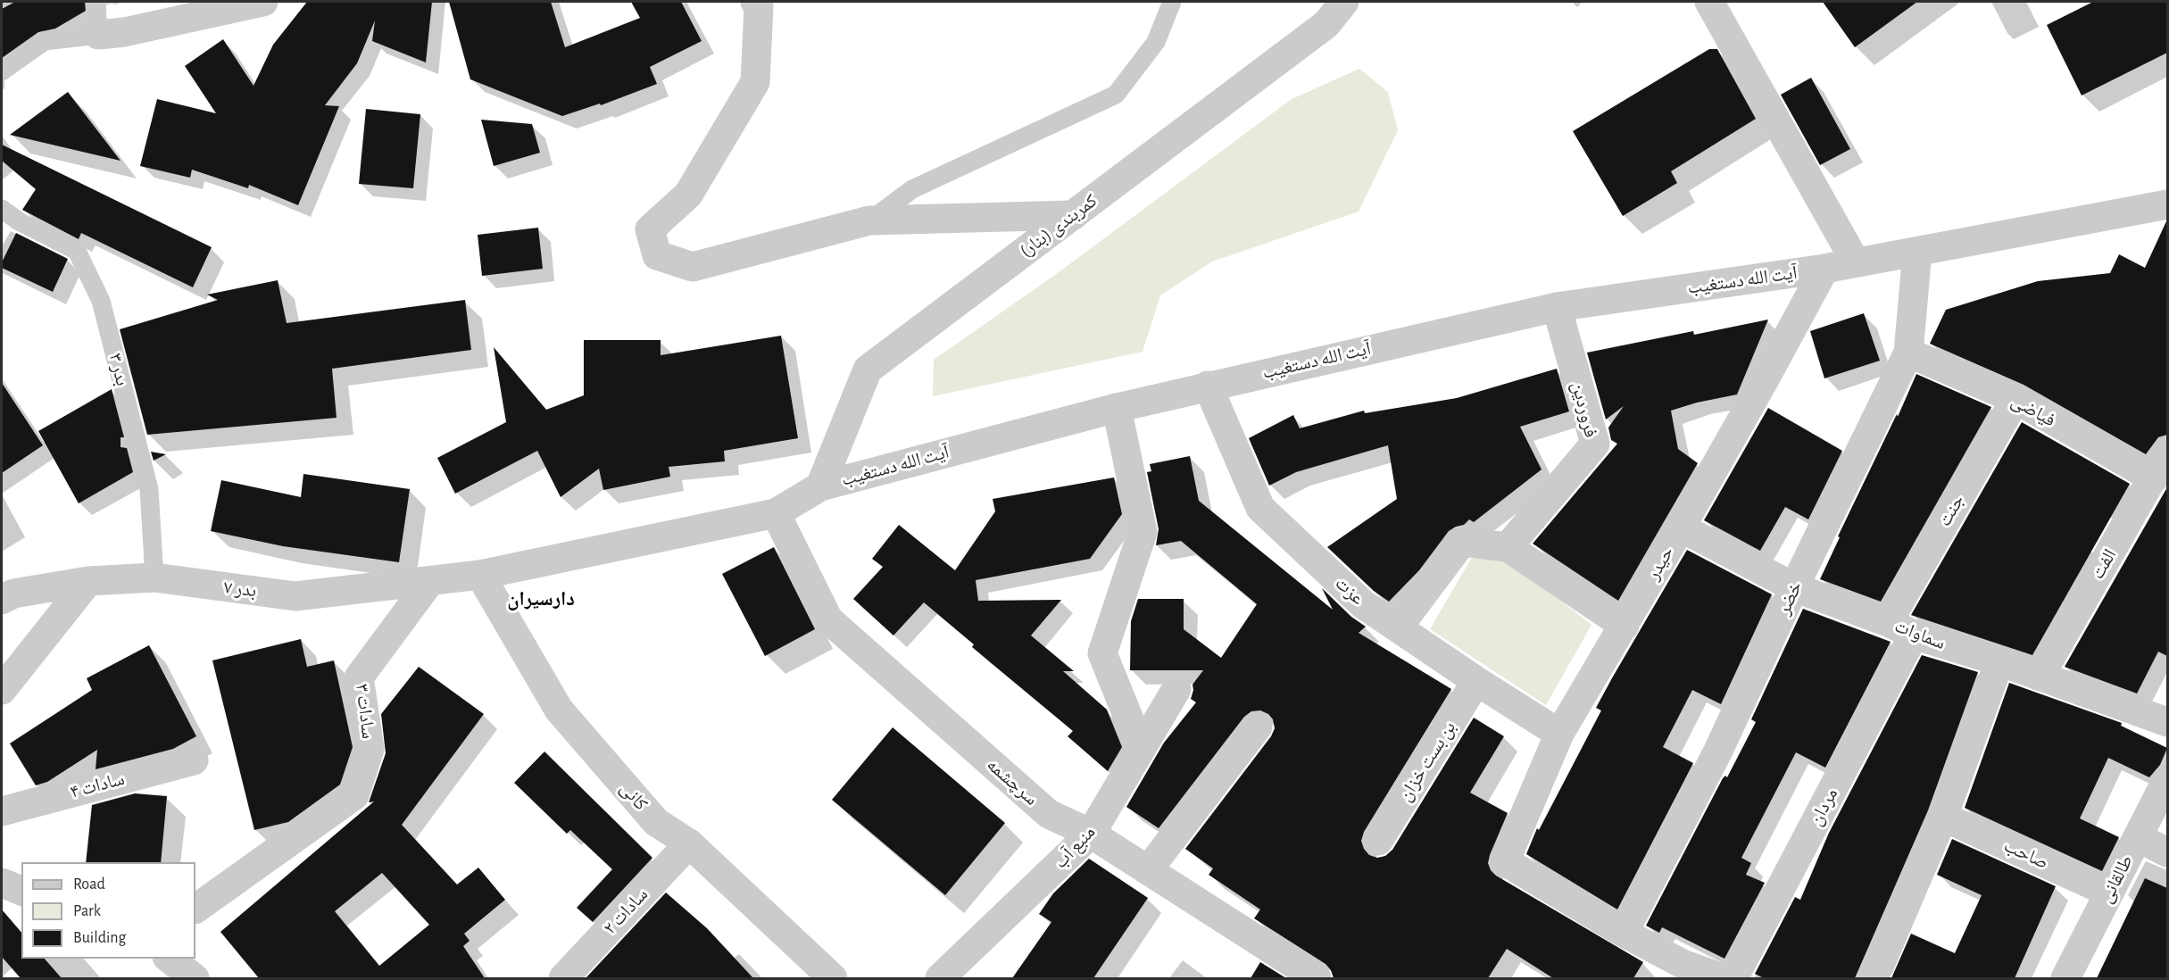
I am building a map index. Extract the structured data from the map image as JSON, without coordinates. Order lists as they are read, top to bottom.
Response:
{
  "streets": {
    "street": [
      "کمربندی (بنار)",
      "آیت الله دستغیب",
      "فروردین",
      "فیاضی",
      "جنت",
      "حیدر",
      "الفت",
      "بدر ۷",
      "عزت",
      "خضر",
      "سماوات",
      "سادات ۳",
      "بن بست خزان",
      "سرچشمه",
      "سادات ۴",
      "کانی",
      "مردان",
      "منبع آب",
      "صاحب",
      "طالقانی",
      "سادات ۲"
    ],
    "lane": ["بدر ۳"]
  },
  "crossings": [
    ["کمربندی (بنار)", "آیت الله دستغیب"],
    ["آیت الله دستغیب", "فروردین"],
    ["آیت الله دستغیب", "حیدر"],
    ["آیت الله دستغیب", "بدر ۷"],
    ["آیت الله دستغیب", "عزت"],
    ["آیت الله دستغیب", "خضر"],
    ["آیت الله دستغیب", "سرچشمه"],
    ["آیت الله دستغیب", "کانی"],
    ["بدر ۳", "بدر ۷"],
    ["فیاضی", "جنت"],
    ["فیاضی", "الفت"],
    ["فیاضی", "خضر"],
    ["جنت", "سماوات"],
    ["حیدر", "عزت"],
    ["حیدر", "خضر"],
    ["حیدر", "سماوات"],
    ["الفت", "سماوات"],
    ["بدر ۷", "سادات ۳"],
    ["بدر ۷", "کانی"],
    ["عزت", "بن بست خزان"],
    ["خضر", "سماوات"],
    ["سماوات", "مردان"],
    ["سرچشمه", "منبع آب"],
    ["کانی", "سادات ۲"],
    ["صاحب", "طالقانی"]
  ],
  "districts": ["دارسیران"],
  "legend": ["Road", "Park", "Building"]
}
